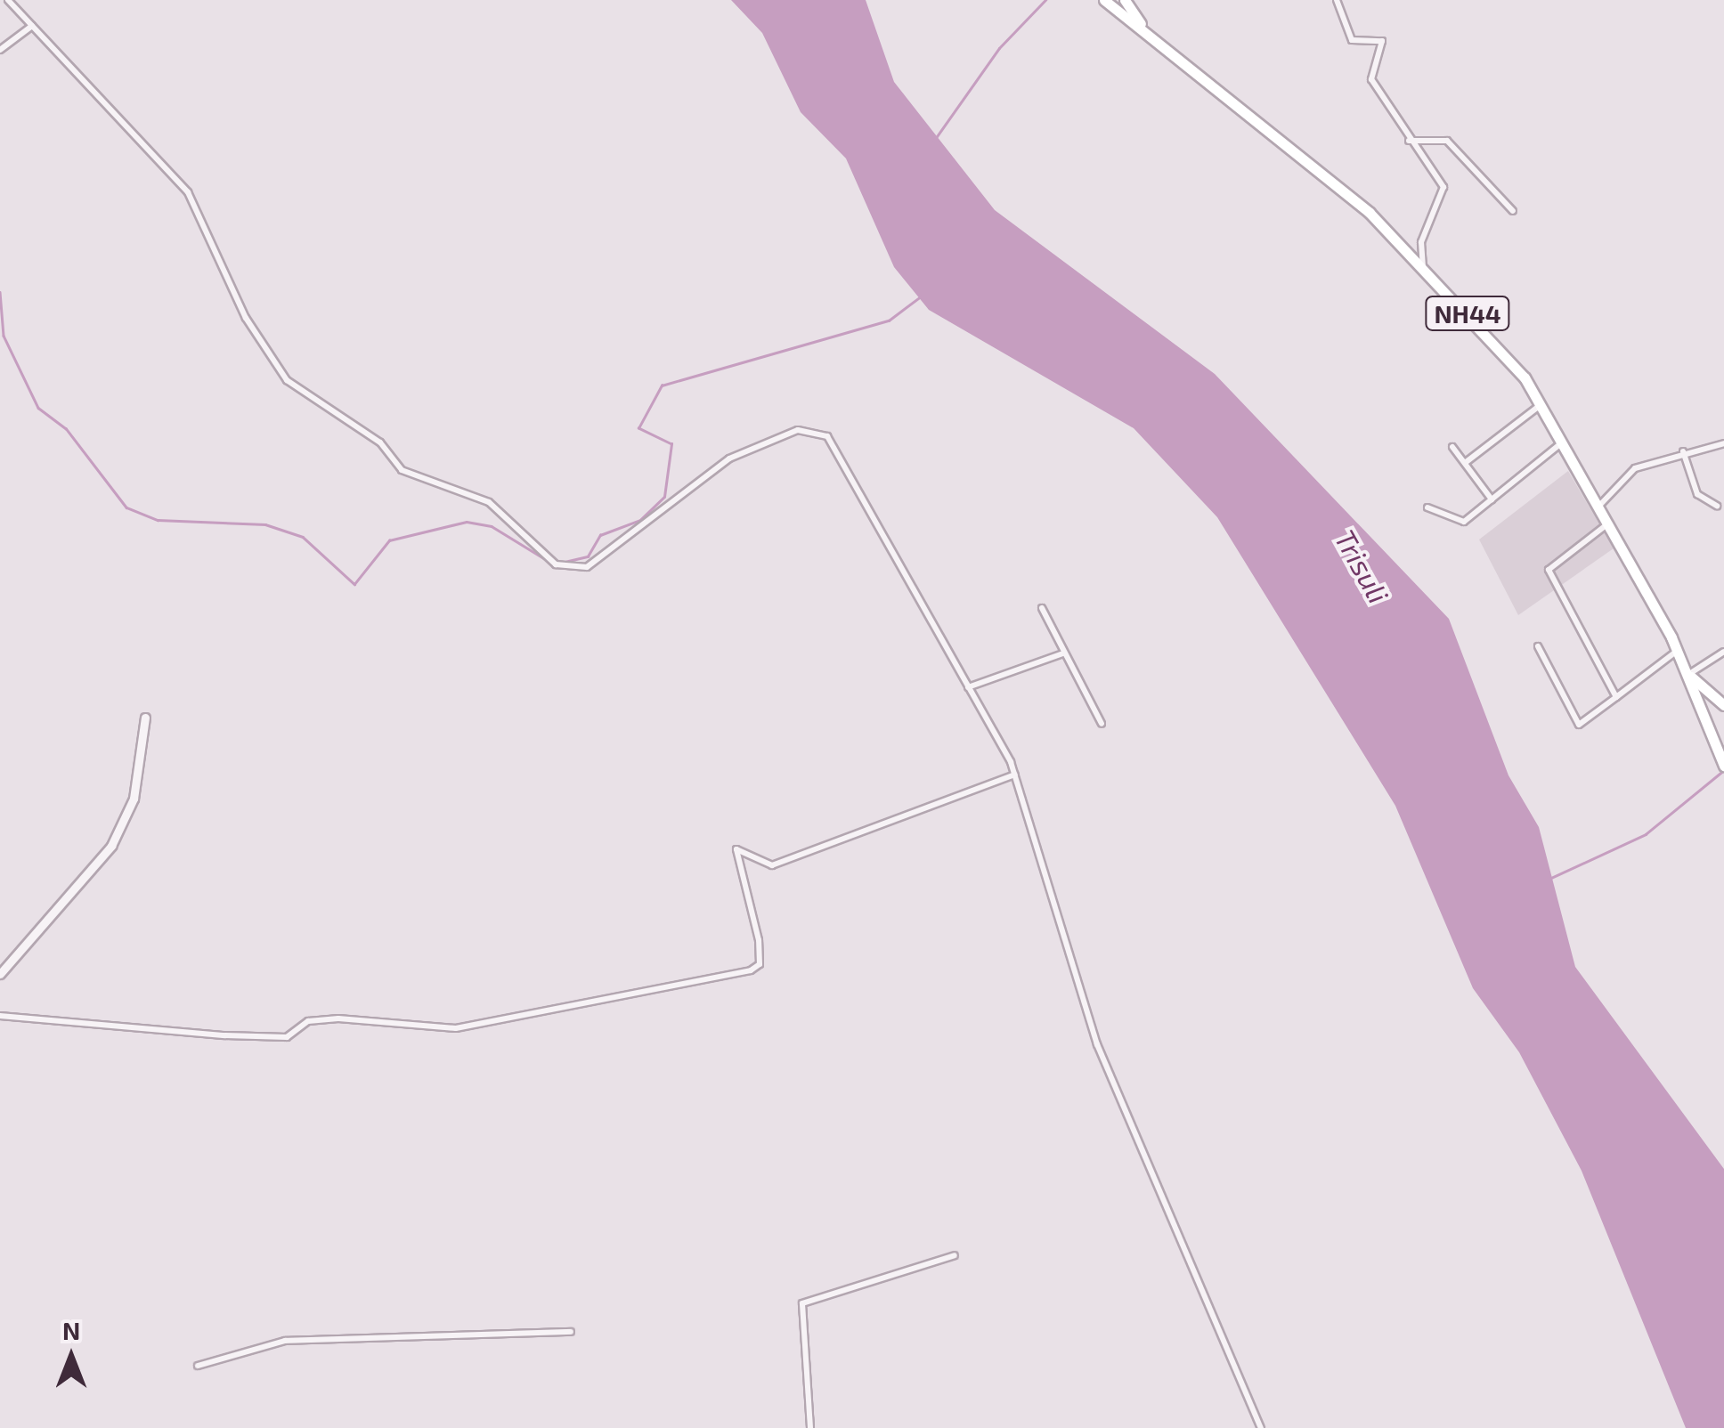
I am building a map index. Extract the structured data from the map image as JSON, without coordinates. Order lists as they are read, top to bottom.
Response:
{
  "streets": {
    "highway": ["NH44"]
  },
  "water": ["Trisuli"],
  "north": "top"
}
